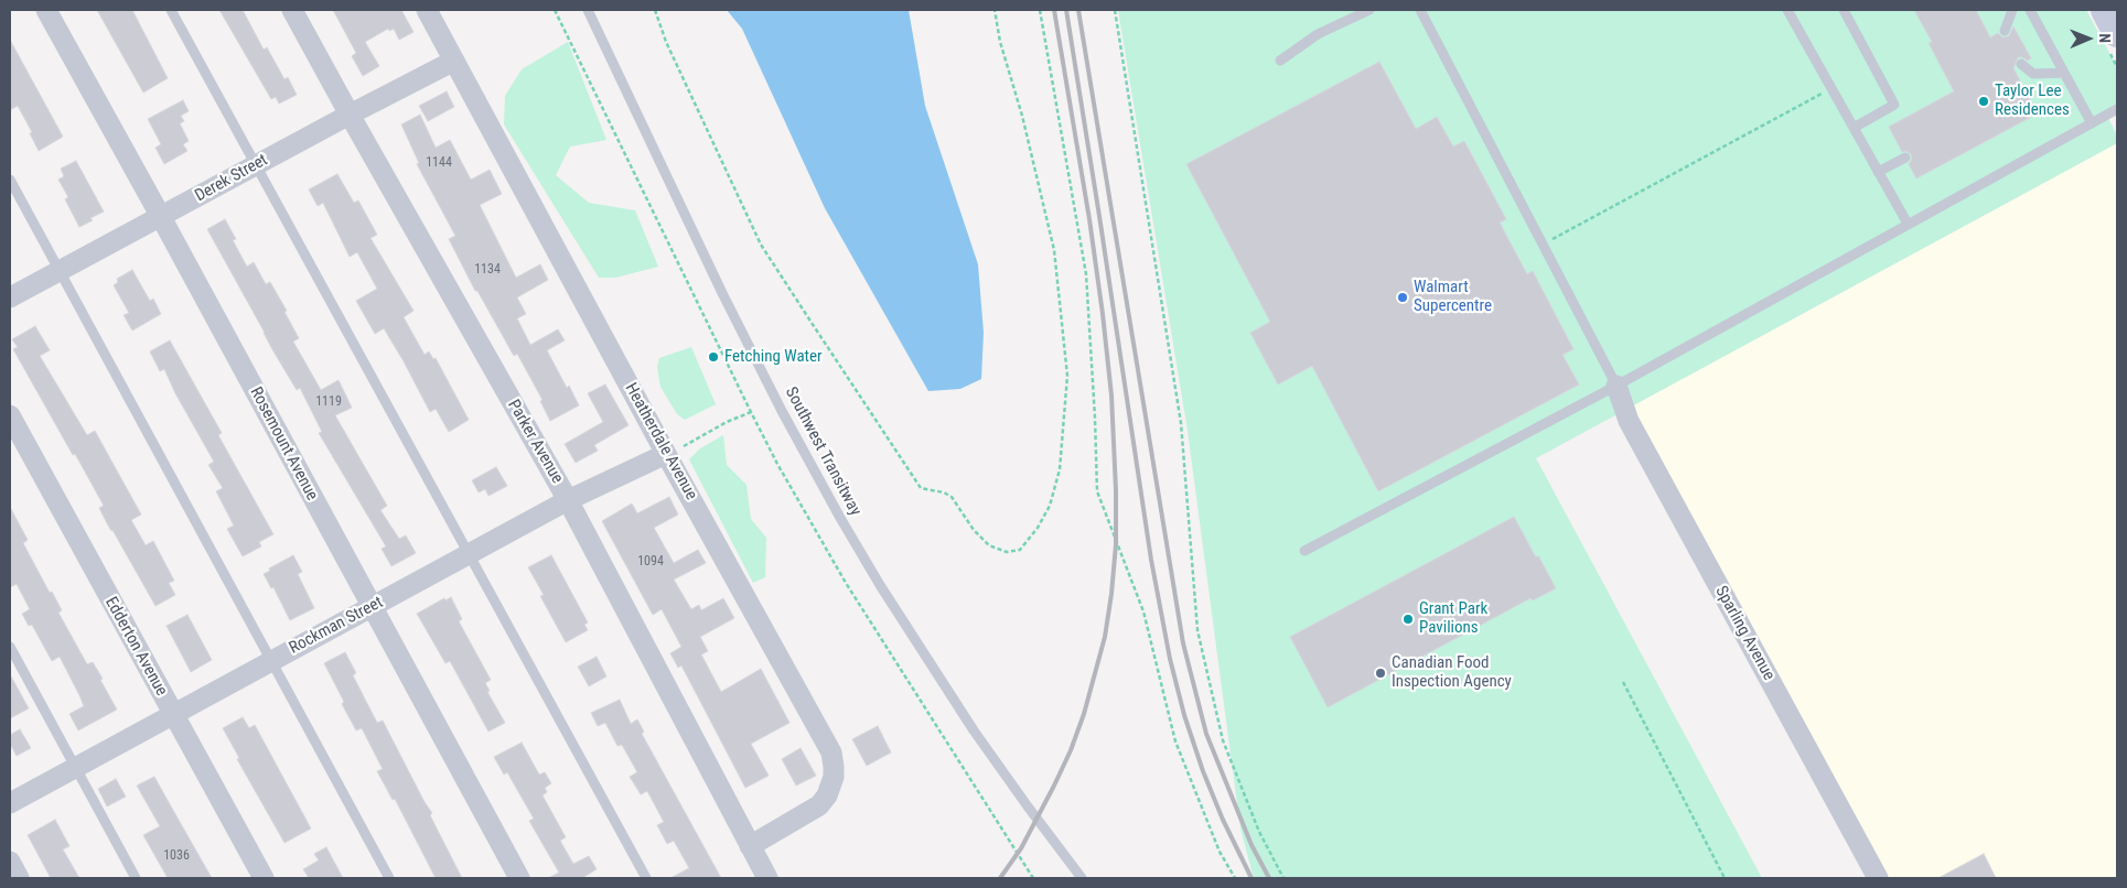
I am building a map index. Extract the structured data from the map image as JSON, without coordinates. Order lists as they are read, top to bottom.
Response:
{
  "streets": {
    "street": [
      "Derek Street",
      "Parker Avenue",
      "Heatherdale Avenue",
      "Rosemount Avenue",
      "Rockman Street",
      "Sparling Avenue",
      "Edderton Avenue"
    ],
    "lane": ["Southwest Transitway"]
  },
  "crossings": [
    ["Derek Street", "Parker Avenue"],
    ["Derek Street", "Heatherdale Avenue"],
    ["Derek Street", "Rosemount Avenue"],
    ["Parker Avenue", "Heatherdale Avenue"],
    ["Parker Avenue", "Rockman Street"],
    ["Heatherdale Avenue", "Rockman Street"],
    ["Rosemount Avenue", "Rockman Street"],
    ["Rockman Street", "Edderton Avenue"]
  ],
  "places": [
    "Taylor Lee Residences",
    "Walmart Supercentre",
    "Fetching Water",
    "Grant Park Pavilions",
    "Canadian Food Inspection Agency"
  ],
  "house_numbers": [
    "1144",
    "1134",
    "1119",
    "1094",
    "1036"
  ],
  "north": "right"
}
